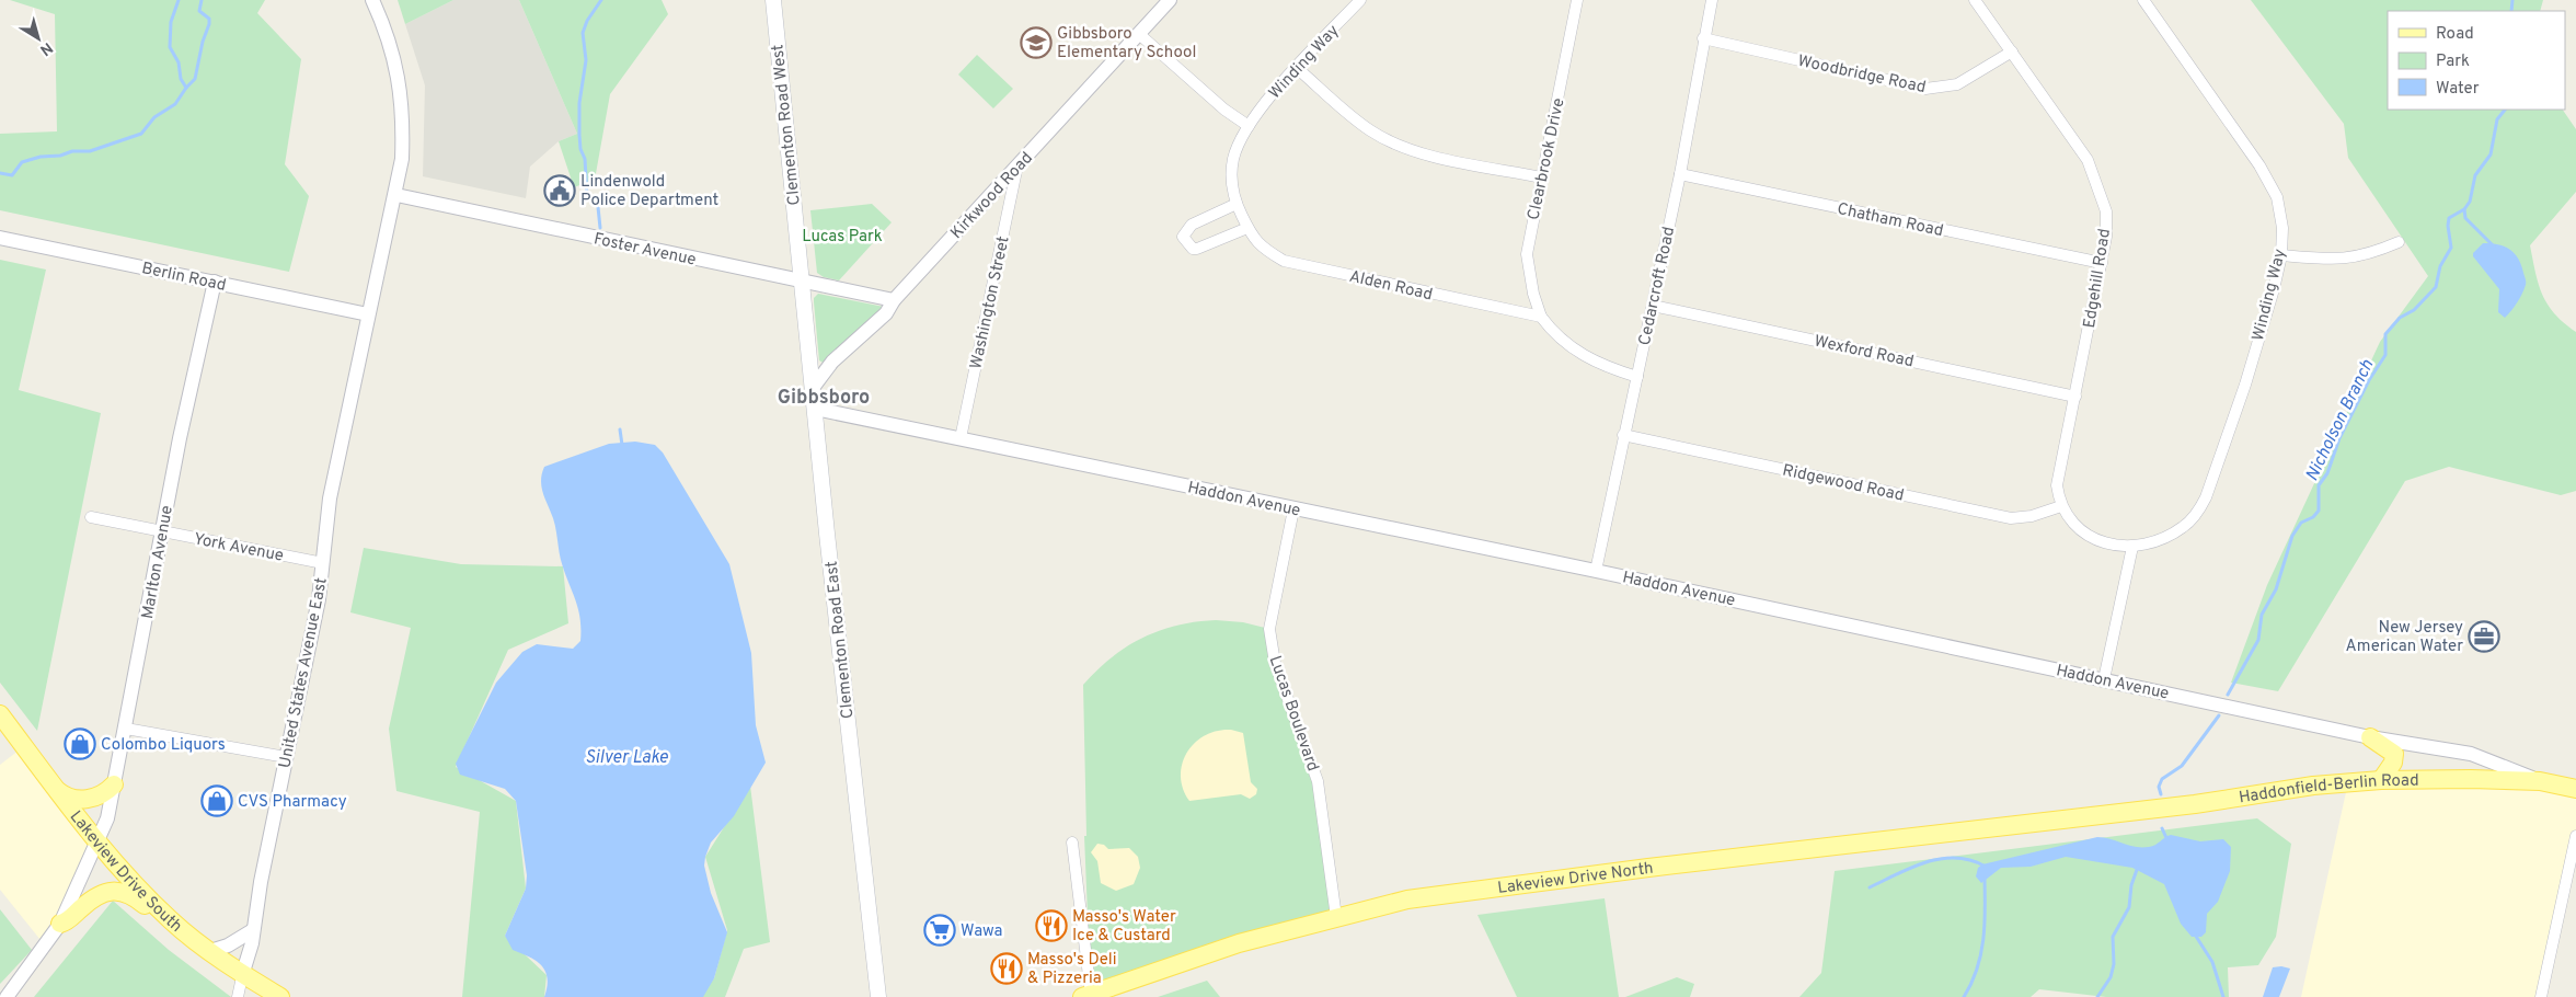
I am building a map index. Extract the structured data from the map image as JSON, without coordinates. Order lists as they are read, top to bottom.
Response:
{
  "streets": {
    "main road": [
      "Clementon Road West",
      "Clementon Road East",
      "Haddonfield-Berlin Road",
      "Lakeview Drive South",
      "Lakeview Drive North"
    ],
    "street": [
      "Winding Way",
      "Woodbridge Road",
      "Clearbrook Drive",
      "Kirkwood Road",
      "Chatham Road",
      "Foster Avenue",
      "Berlin Road",
      "Edgehill Road",
      "Alden Road",
      "Cedarcroft Road",
      "Washington Street",
      "Wexford Road",
      "Ridgewood Road",
      "Haddon Avenue",
      "York Avenue",
      "Marlton Avenue",
      "United States Avenue East",
      "Lucas Boulevard"
    ]
  },
  "crossings": [
    ["Winding Way", "Alden Road"],
    ["Woodbridge Road", "Edgehill Road"],
    ["Woodbridge Road", "Cedarcroft Road"],
    ["Clementon Road West", "Foster Avenue"],
    ["Clementon Road West", "Clementon Road East"],
    ["Clearbrook Drive", "Alden Road"],
    ["Kirkwood Road", "Foster Avenue"],
    ["Kirkwood Road", "Washington Street"],
    ["Kirkwood Road", "Clementon Road East"],
    ["Chatham Road", "Edgehill Road"],
    ["Chatham Road", "Cedarcroft Road"],
    ["Foster Avenue", "Clementon Road East"],
    ["Foster Avenue", "United States Avenue East"],
    ["Berlin Road", "Marlton Avenue"],
    ["Berlin Road", "United States Avenue East"],
    ["Edgehill Road", "Wexford Road"],
    ["Edgehill Road", "Ridgewood Road"],
    ["Cedarcroft Road", "Wexford Road"],
    ["Cedarcroft Road", "Ridgewood Road"],
    ["Cedarcroft Road", "Haddon Avenue"],
    ["Washington Street", "Haddon Avenue"],
    ["Haddon Avenue", "Clementon Road East"],
    ["Haddon Avenue", "Lucas Boulevard"],
    ["Haddon Avenue", "Haddonfield-Berlin Road"],
    ["York Avenue", "Marlton Avenue"],
    ["York Avenue", "United States Avenue East"],
    ["Marlton Avenue", "Lakeview Drive South"],
    ["United States Avenue East", "Lakeview Drive South"],
    ["Lucas Boulevard", "Lakeview Drive North"],
    ["Haddonfield-Berlin Road", "Lakeview Drive North"]
  ],
  "districts": ["Gibbsboro"],
  "water": ["Nicholson Branch", "Silver Lake"],
  "parks": ["Lucas Park"],
  "places": {
    "school or university": ["Gibbsboro Elementary School"],
    "public building": ["Lindenwold Police Department"],
    "office": ["New Jersey American Water"],
    "shop": ["Colombo Liquors", "CVS Pharmacy"],
    "restaurant": ["Masso's Water Ice & Custard", "Masso's Deli & Pizzeria"],
    "supermarket": ["Wawa"]
  },
  "legend": ["Road", "Park", "Water"],
  "north": "bottom right"
}
